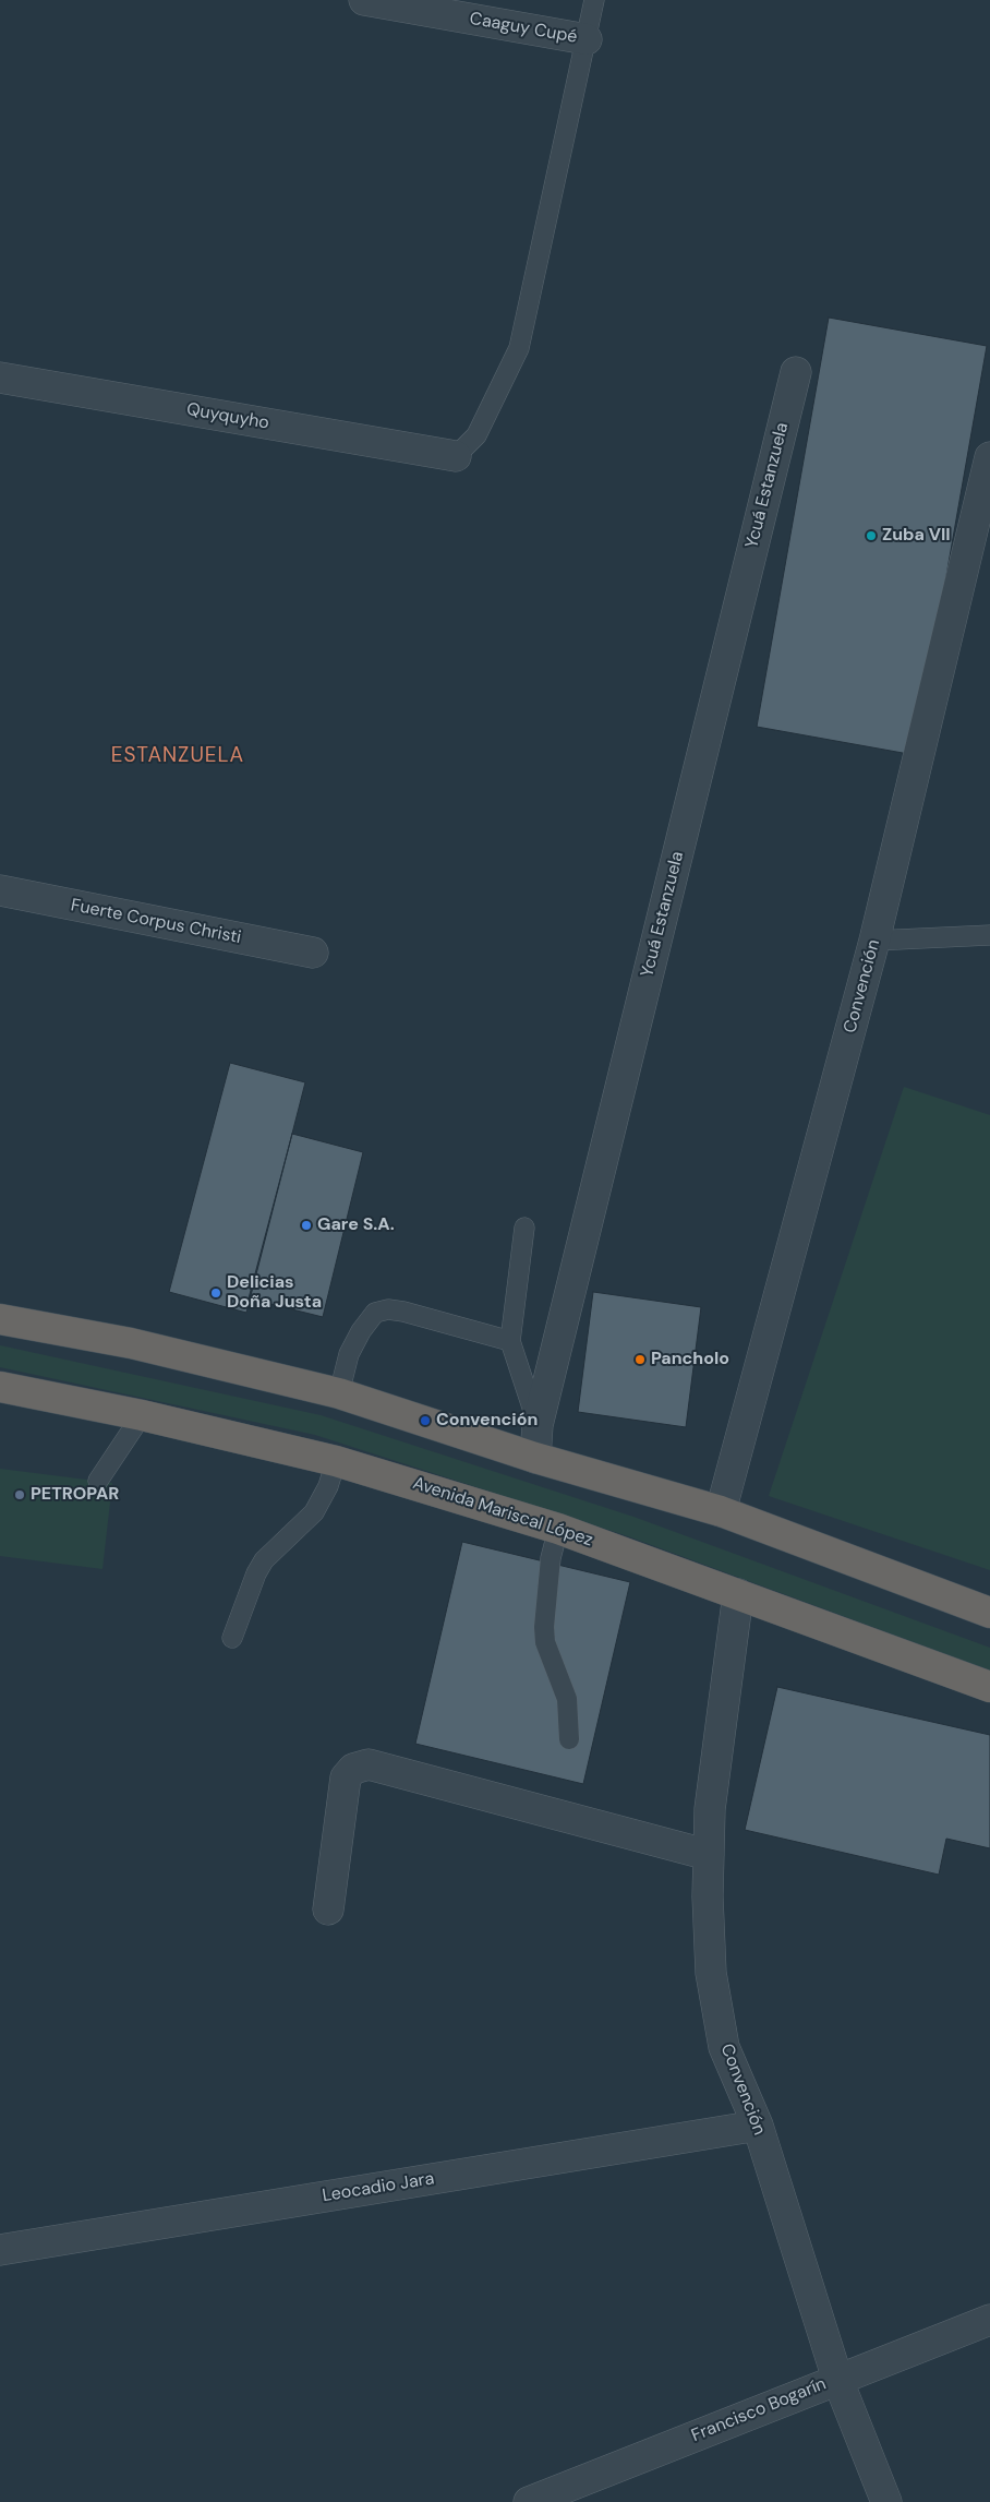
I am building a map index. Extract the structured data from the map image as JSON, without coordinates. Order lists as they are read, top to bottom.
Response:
{
  "streets": {
    "highway": ["Avenida Mariscal López"],
    "street": [
      "Caaguy Cupé",
      "Quyquyho",
      "Ycuá Estanzuela",
      "Fuerte Corpus Christi",
      "Convención",
      "Leocadio Jara",
      "Francisco Bogarín"
    ]
  },
  "crossings": [
    ["Convención", "Avenida Mariscal López"],
    ["Convención", "Leocadio Jara"],
    ["Convención", "Francisco Bogarín"]
  ],
  "districts": ["ESTANZUELA"],
  "places": [
    "Zuba VII",
    "Gare S.A.",
    "Delicias Doña Justa",
    "Pancholo",
    "Convención",
    "PETROPAR"
  ]
}
